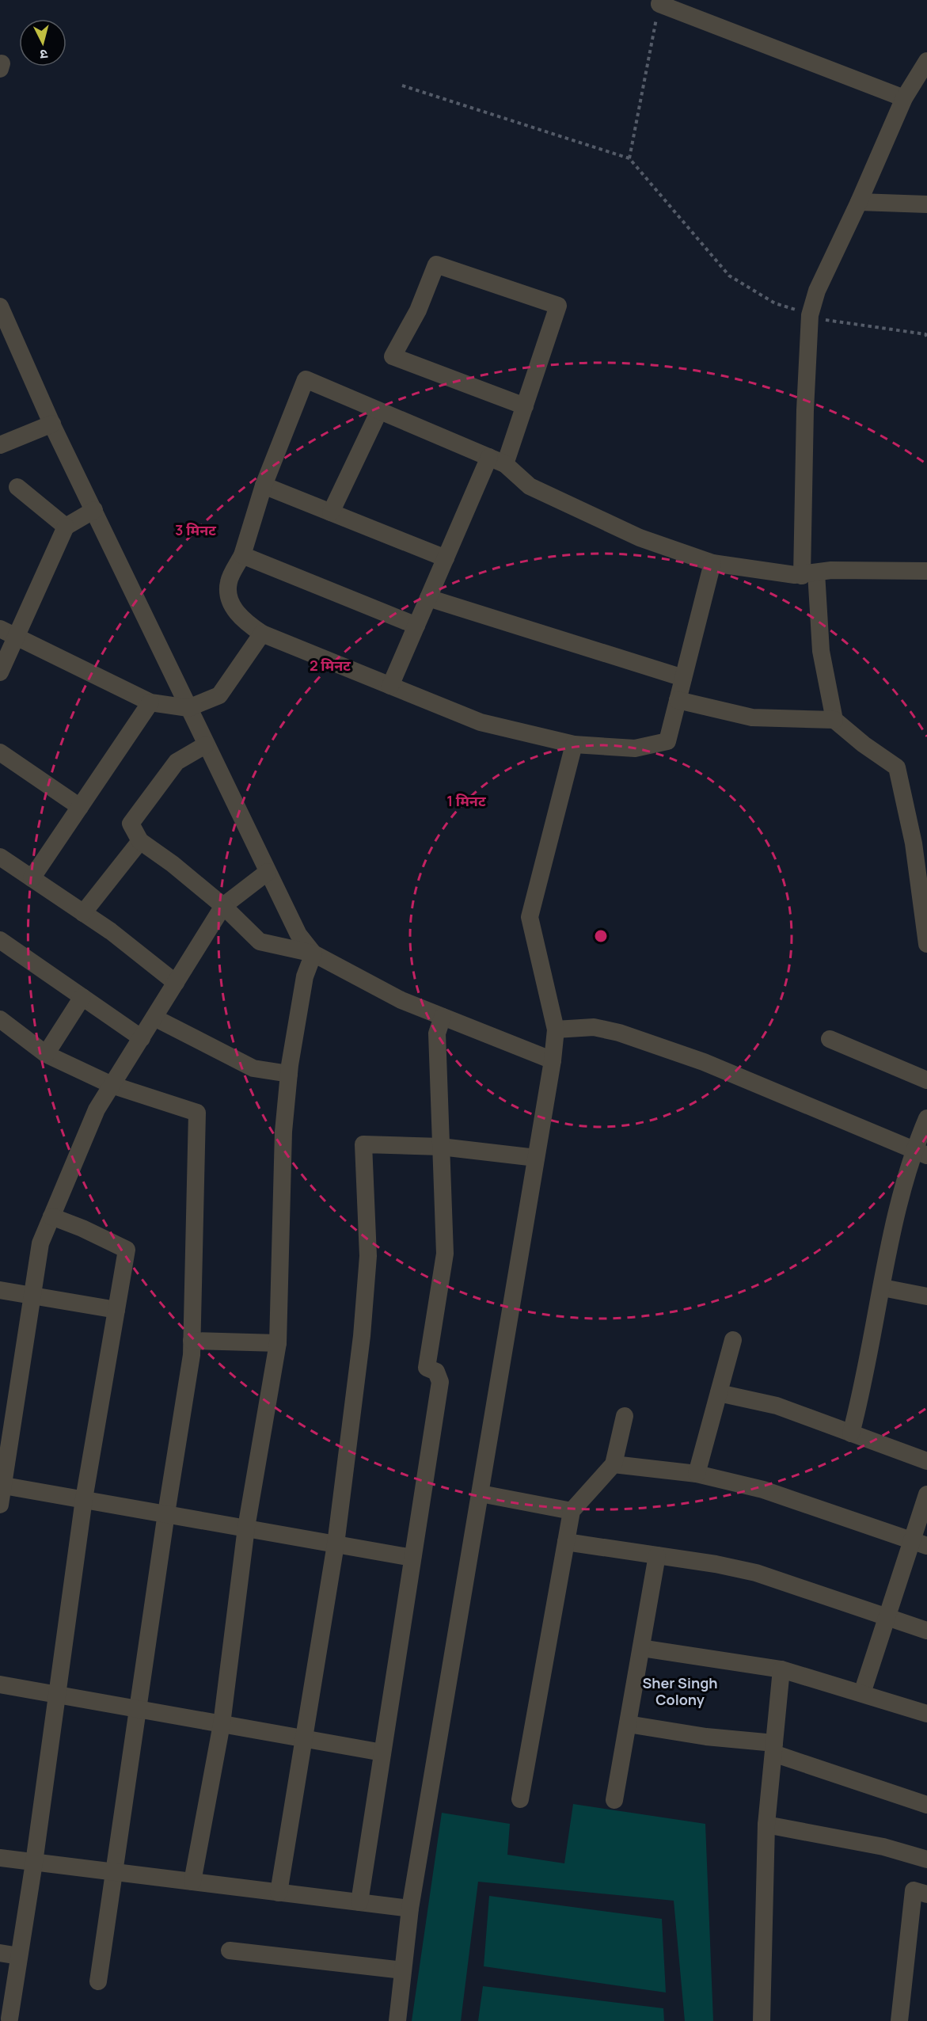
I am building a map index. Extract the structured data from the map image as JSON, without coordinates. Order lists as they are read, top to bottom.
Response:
{
  "districts": ["Sher Singh Colony"],
  "north": "bottom",
  "rings": ["3 मिनट", "2 मिनट", "1 मिनट"]
}
